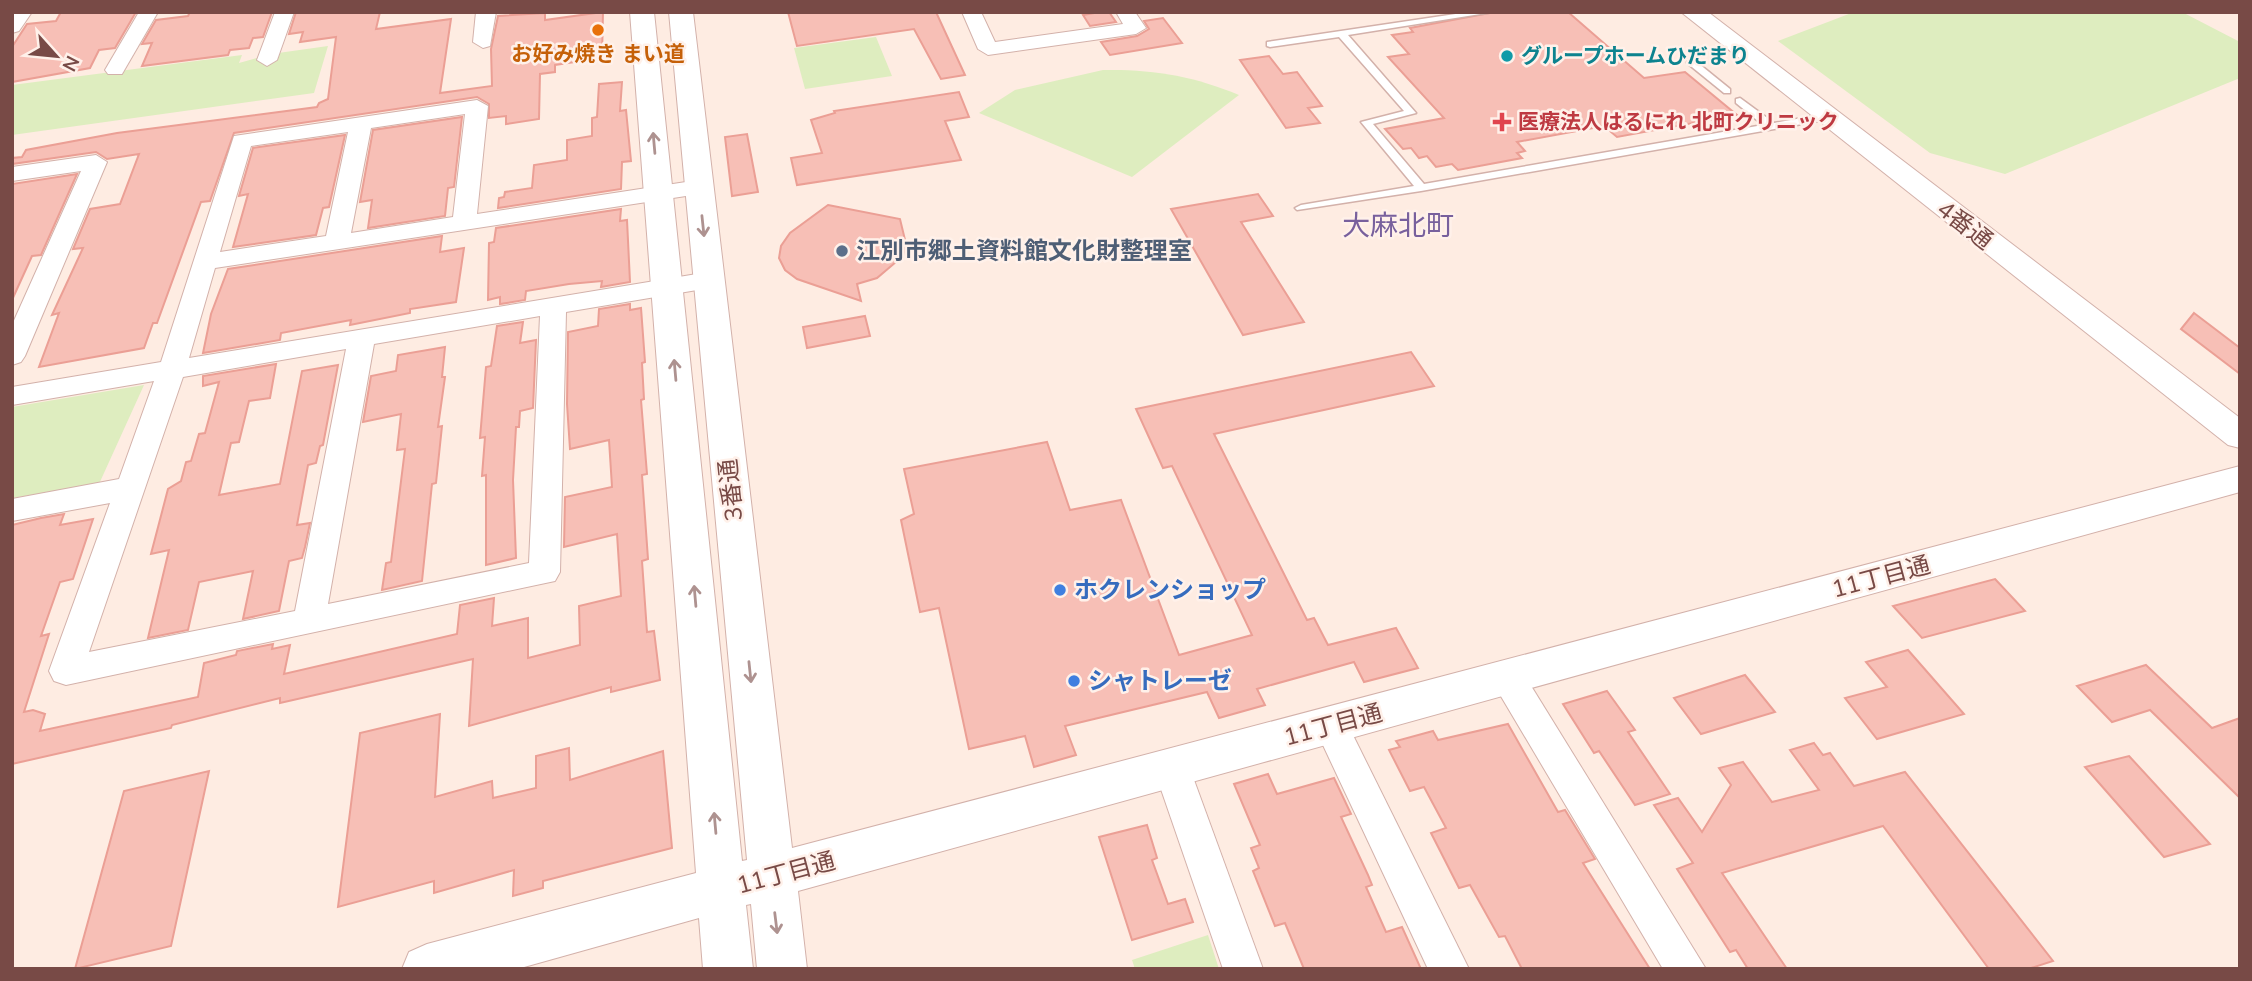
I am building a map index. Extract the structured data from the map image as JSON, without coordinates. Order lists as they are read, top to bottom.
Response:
{
  "streets": {
    "street": ["4番通", "3番通", "11丁目通"]
  },
  "crossings": [
    ["3番通", "11丁目通"]
  ],
  "districts": ["大麻北町"],
  "places": {
    "other": [
      "お好み焼き まい道",
      "グループホームひだまり",
      "江別市郷土資料館文化財整理室",
      "ホクレンショップ",
      "シャトレーゼ"
    ],
    "health": ["医療法人はるにれ 北町クリニック"]
  },
  "north": "bottom right"
}
